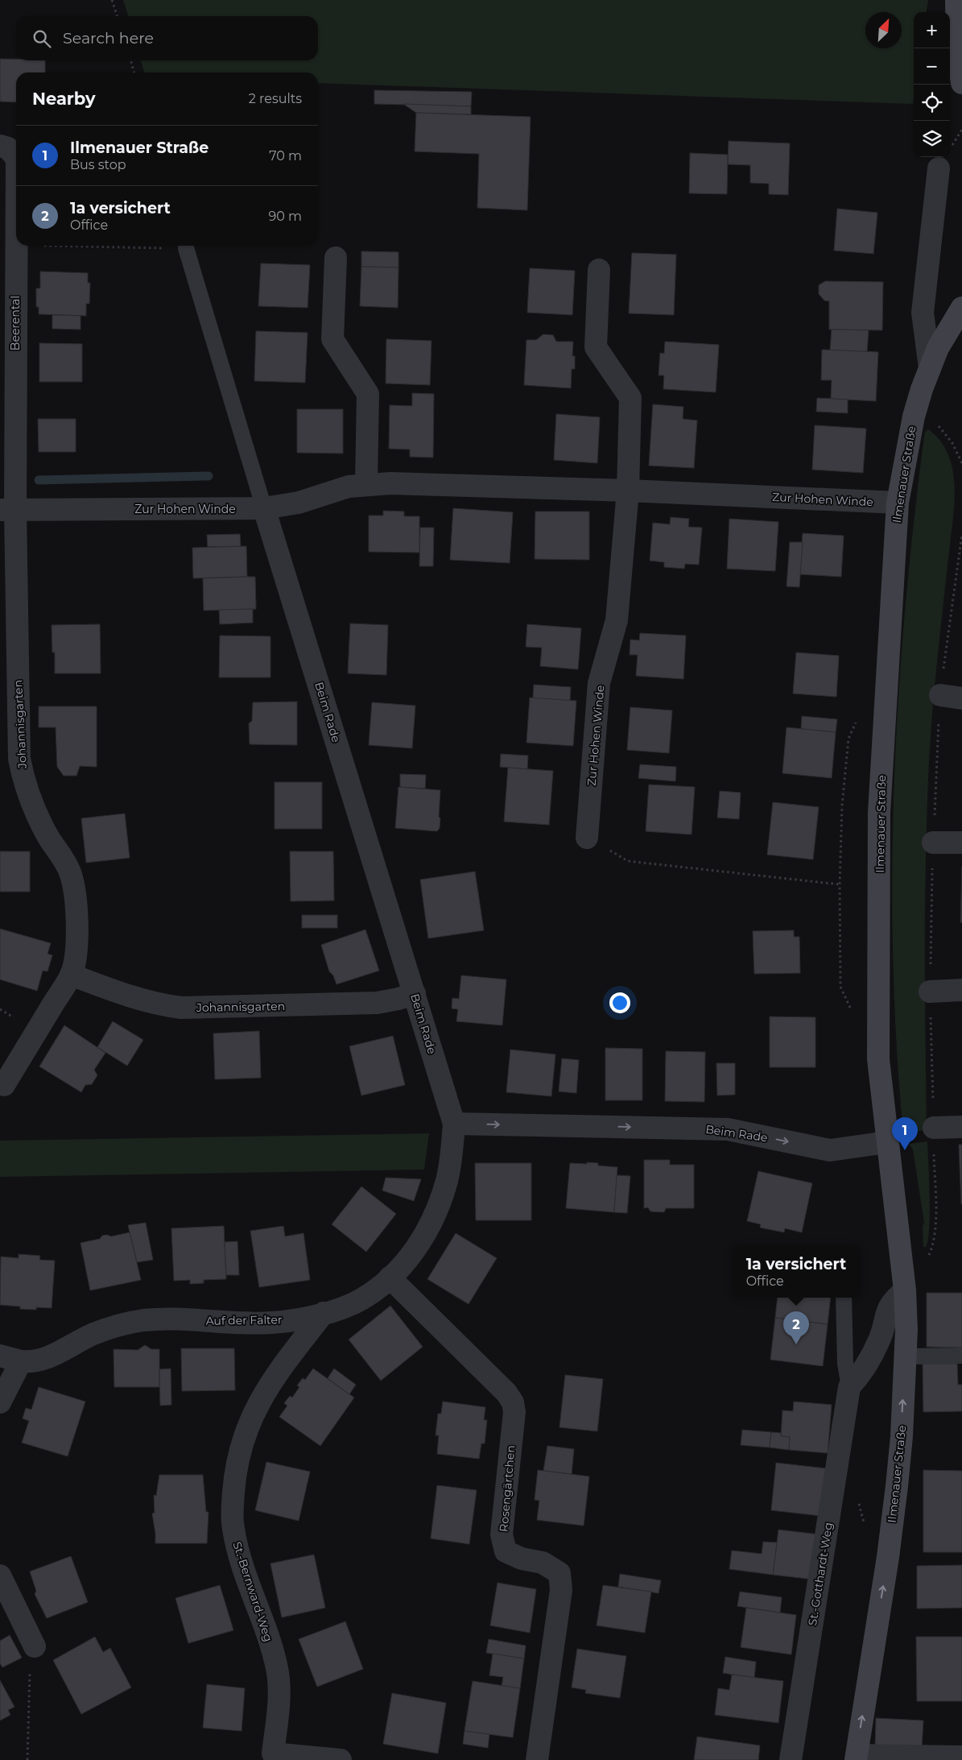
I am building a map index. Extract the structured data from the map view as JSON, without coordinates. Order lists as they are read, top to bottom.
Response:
{
  "streets": {
    "street": [
      "Beerental",
      "Ilmenauer Straße",
      "Zur Hohen Winde",
      "Beim Rade",
      "Johannisgarten",
      "Auf der Falter",
      "Rosengärtchen",
      "St.-Gotthardt-Weg",
      "St.-Bernward-Weg"
    ]
  },
  "crossings": [
    ["Beerental", "Zur Hohen Winde"],
    ["Beerental", "Johannisgarten"],
    ["Ilmenauer Straße", "Zur Hohen Winde"],
    ["Ilmenauer Straße", "Beim Rade"],
    ["Zur Hohen Winde", "Beim Rade"],
    ["Zur Hohen Winde", "Johannisgarten"],
    ["Beim Rade", "Johannisgarten"],
    ["Beim Rade", "Auf der Falter"],
    ["Auf der Falter", "Rosengärtchen"],
    ["Auf der Falter", "St.-Bernward-Weg"]
  ],
  "one_way": ["Beim Rade"],
  "north": "top right",
  "page": {
    "map_buttons": ["+", "−"],
    "search": "Search here",
    "heading": ["Nearby", "2 results"],
    "list": [
      {
        "mark": "1",
        "name": "Ilmenauer Straße",
        "note": "Bus stop",
        "value": "70 m"
      },
      {
        "mark": "2",
        "name": "1a versichert",
        "note": "Office",
        "value": "90 m"
      }
    ],
    "pins": ["1", "2"],
    "popup": ["1a versichert", "Office"]
  }
}
